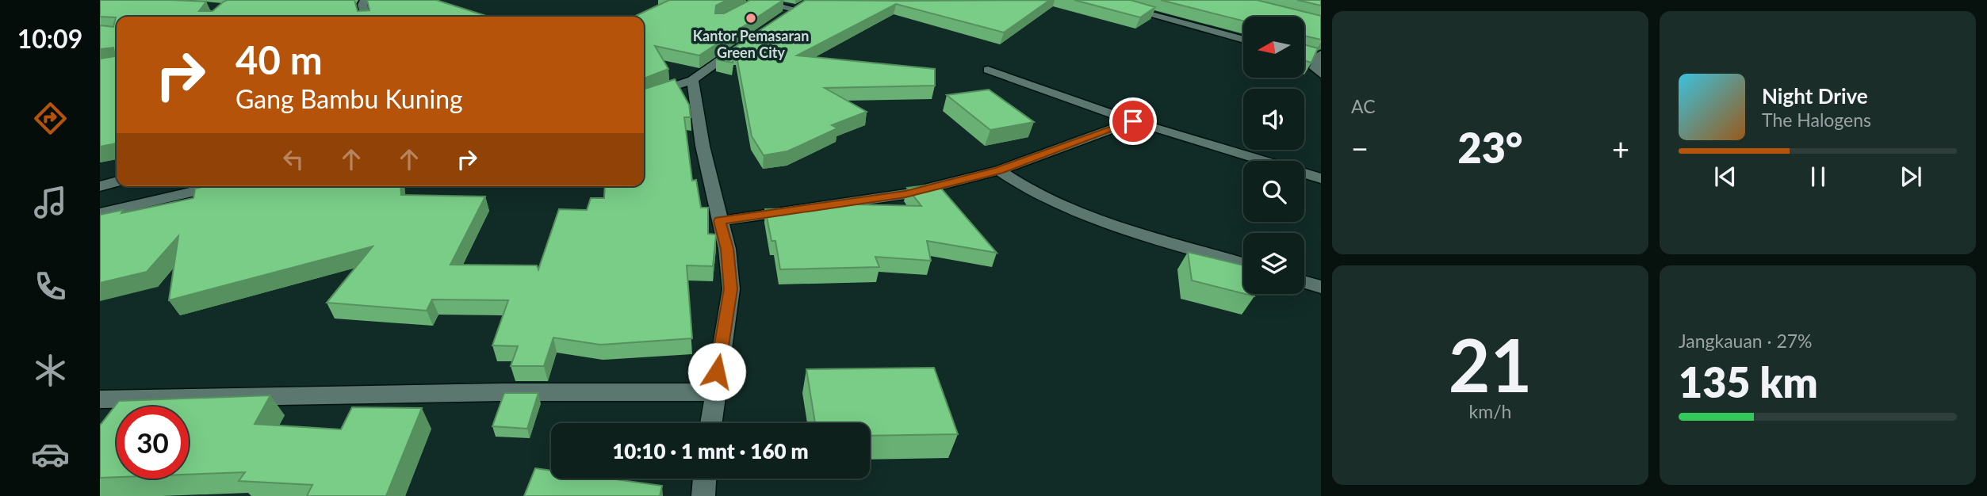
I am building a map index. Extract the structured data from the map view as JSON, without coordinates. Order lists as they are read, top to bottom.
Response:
{
  "places": ["Kantor Pemasaran Green City"],
  "north": "left",
  "page": {
    "tabs": "10:09",
    "tile": [
      "AC",
      ["21", "km/h"],
      ["Jangkauan · 27%", "135 km"]
    ],
    "turn": ["40 m", "Gang Bambu Kuning"],
    "song": ["Night Drive", "The Halogens"],
    "heat": ["−", "23°", "+"],
    "limit": "30",
    "trip": "10:10 · 1 mnt · 160 m"
  }
}
